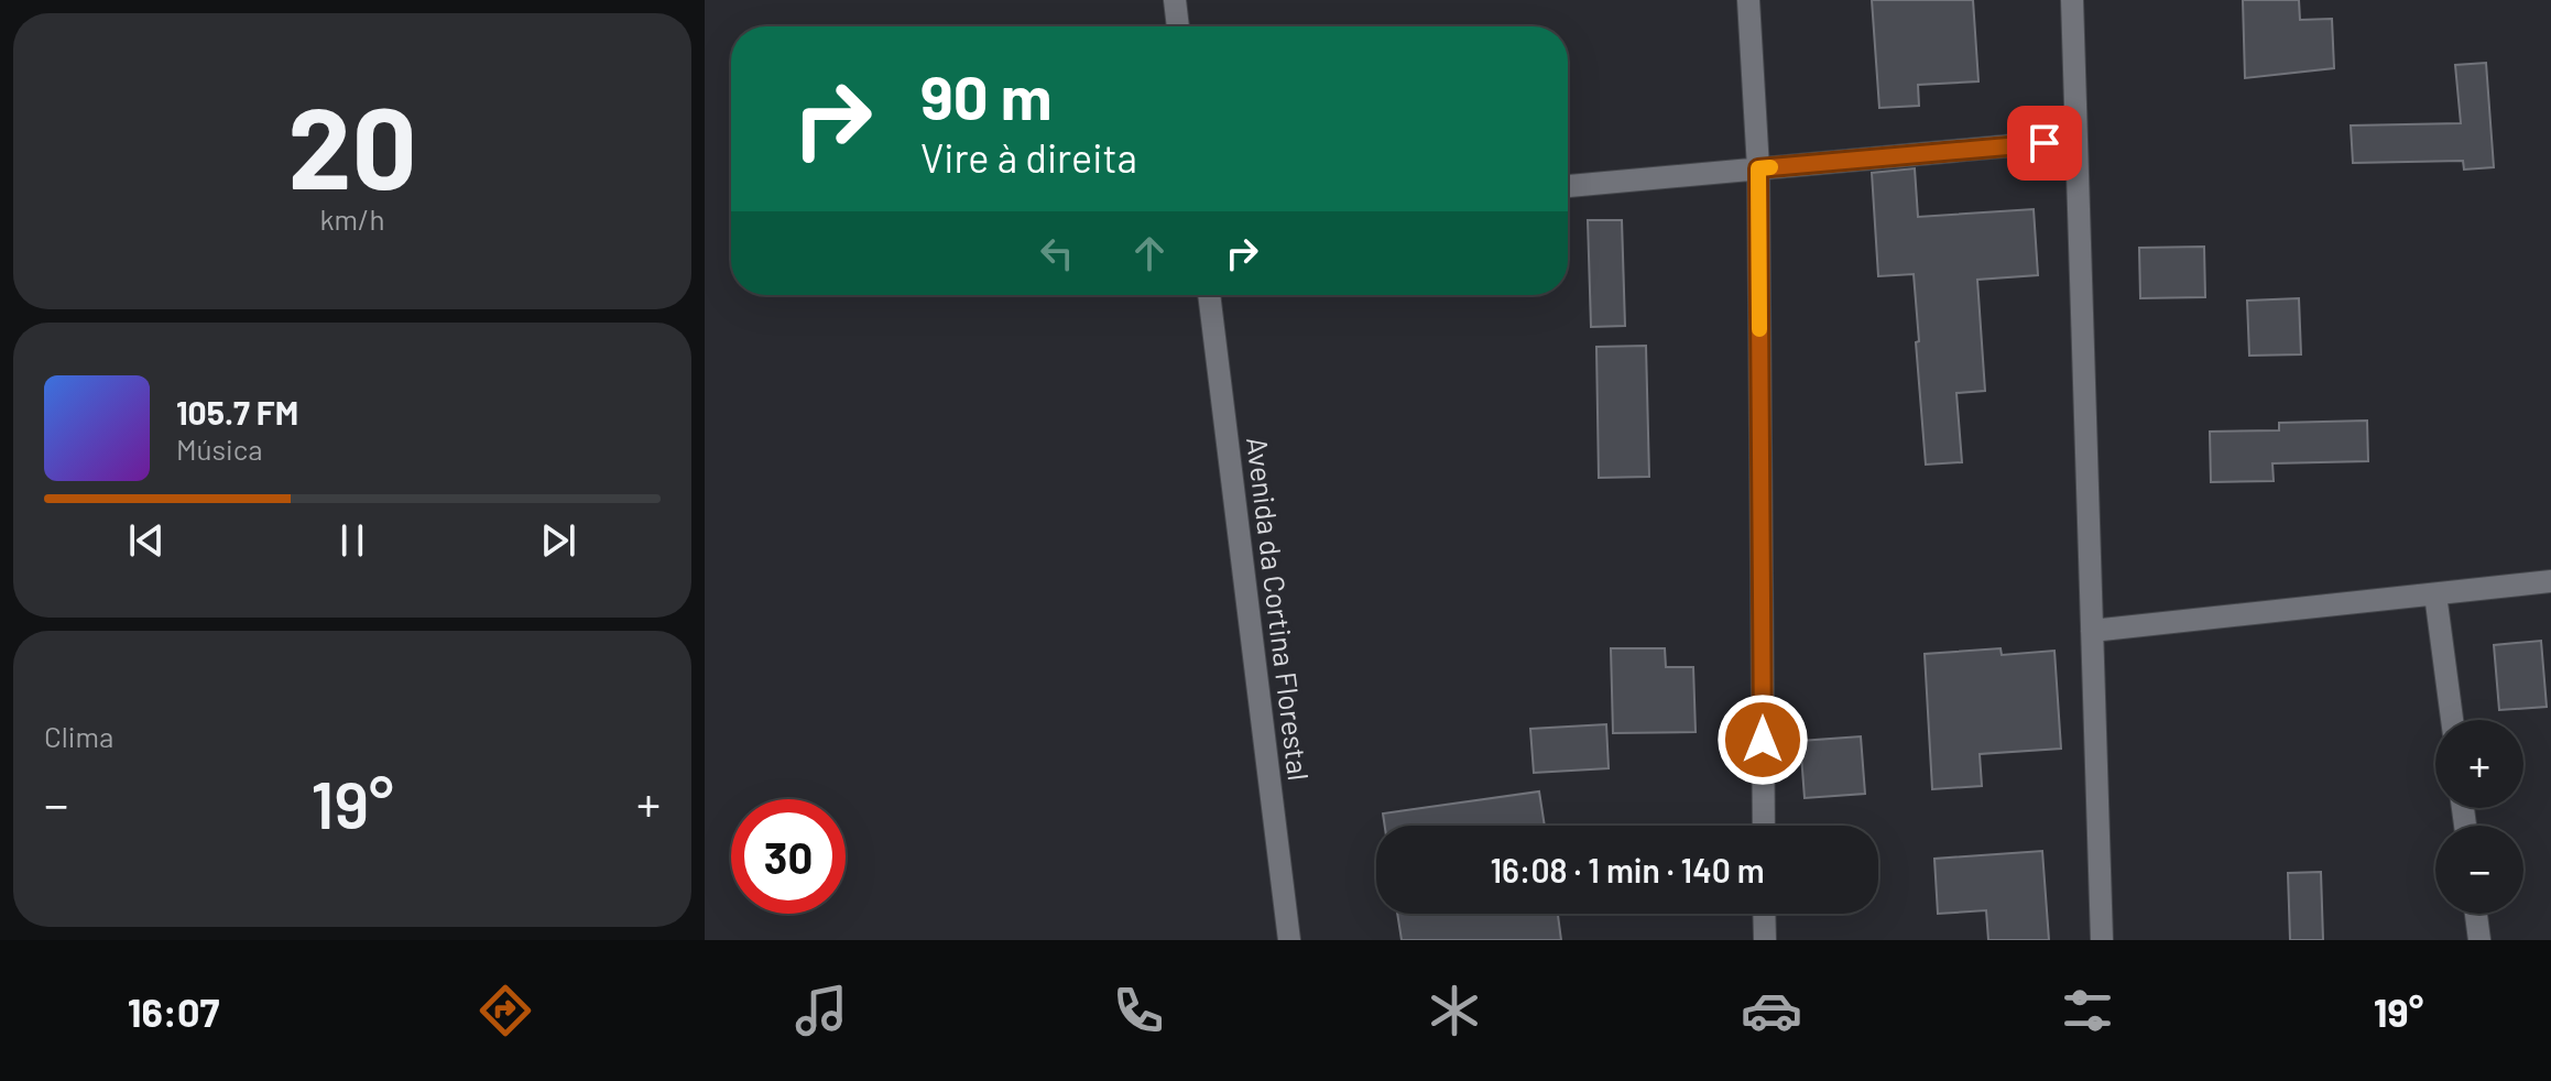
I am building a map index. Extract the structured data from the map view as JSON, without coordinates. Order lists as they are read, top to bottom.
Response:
{
  "streets": {
    "street": ["Avenida da Cortina Florestal"]
  },
  "page": {
    "tile": [
      ["20", "km/h"],
      "Clima"
    ],
    "turn": ["90 m", "Vire à direita"],
    "song": ["105.7 FM", "Música"],
    "map_buttons": ["+", "−"],
    "heat": ["−", "19°", "+"],
    "limit": "30",
    "trip": "16:08 · 1 min · 140 m",
    "tabs": ["16:07", "19°"]
  }
}
